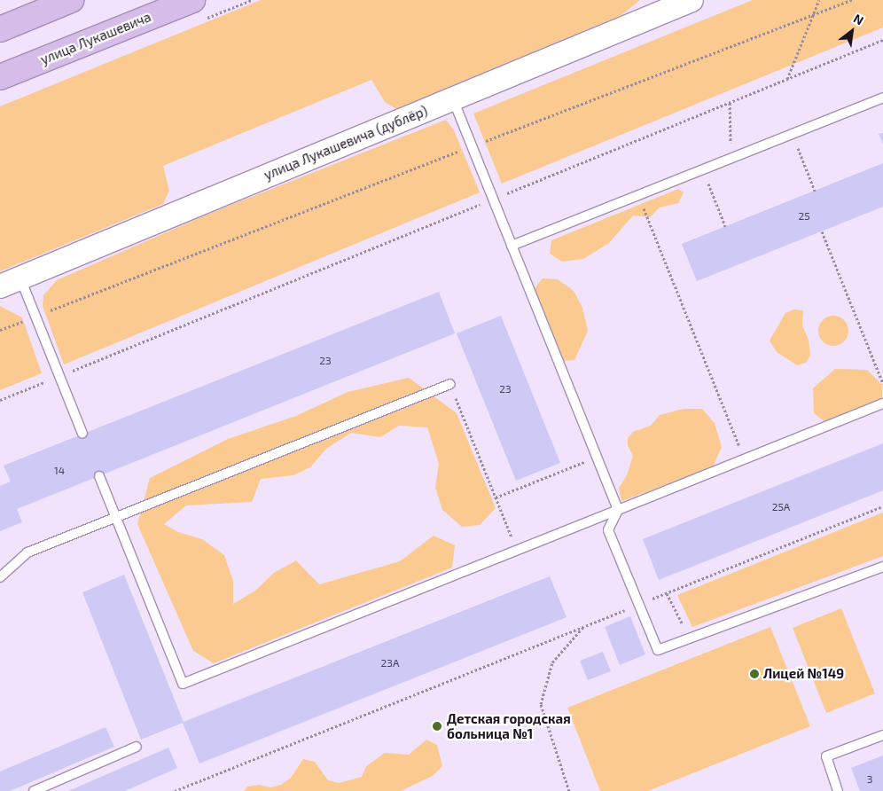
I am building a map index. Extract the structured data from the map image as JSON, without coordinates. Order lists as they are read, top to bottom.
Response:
{
  "streets": {
    "main road": ["улица Лукашевича"],
    "street": ["улица Лукашевича (дублёр)"]
  },
  "places": ["Лицей №149", "Детская городская больница №1"],
  "house_numbers": [
    "25",
    "23",
    "23",
    "14",
    "25А",
    "23А",
    "3"
  ],
  "north": "top right"
}
